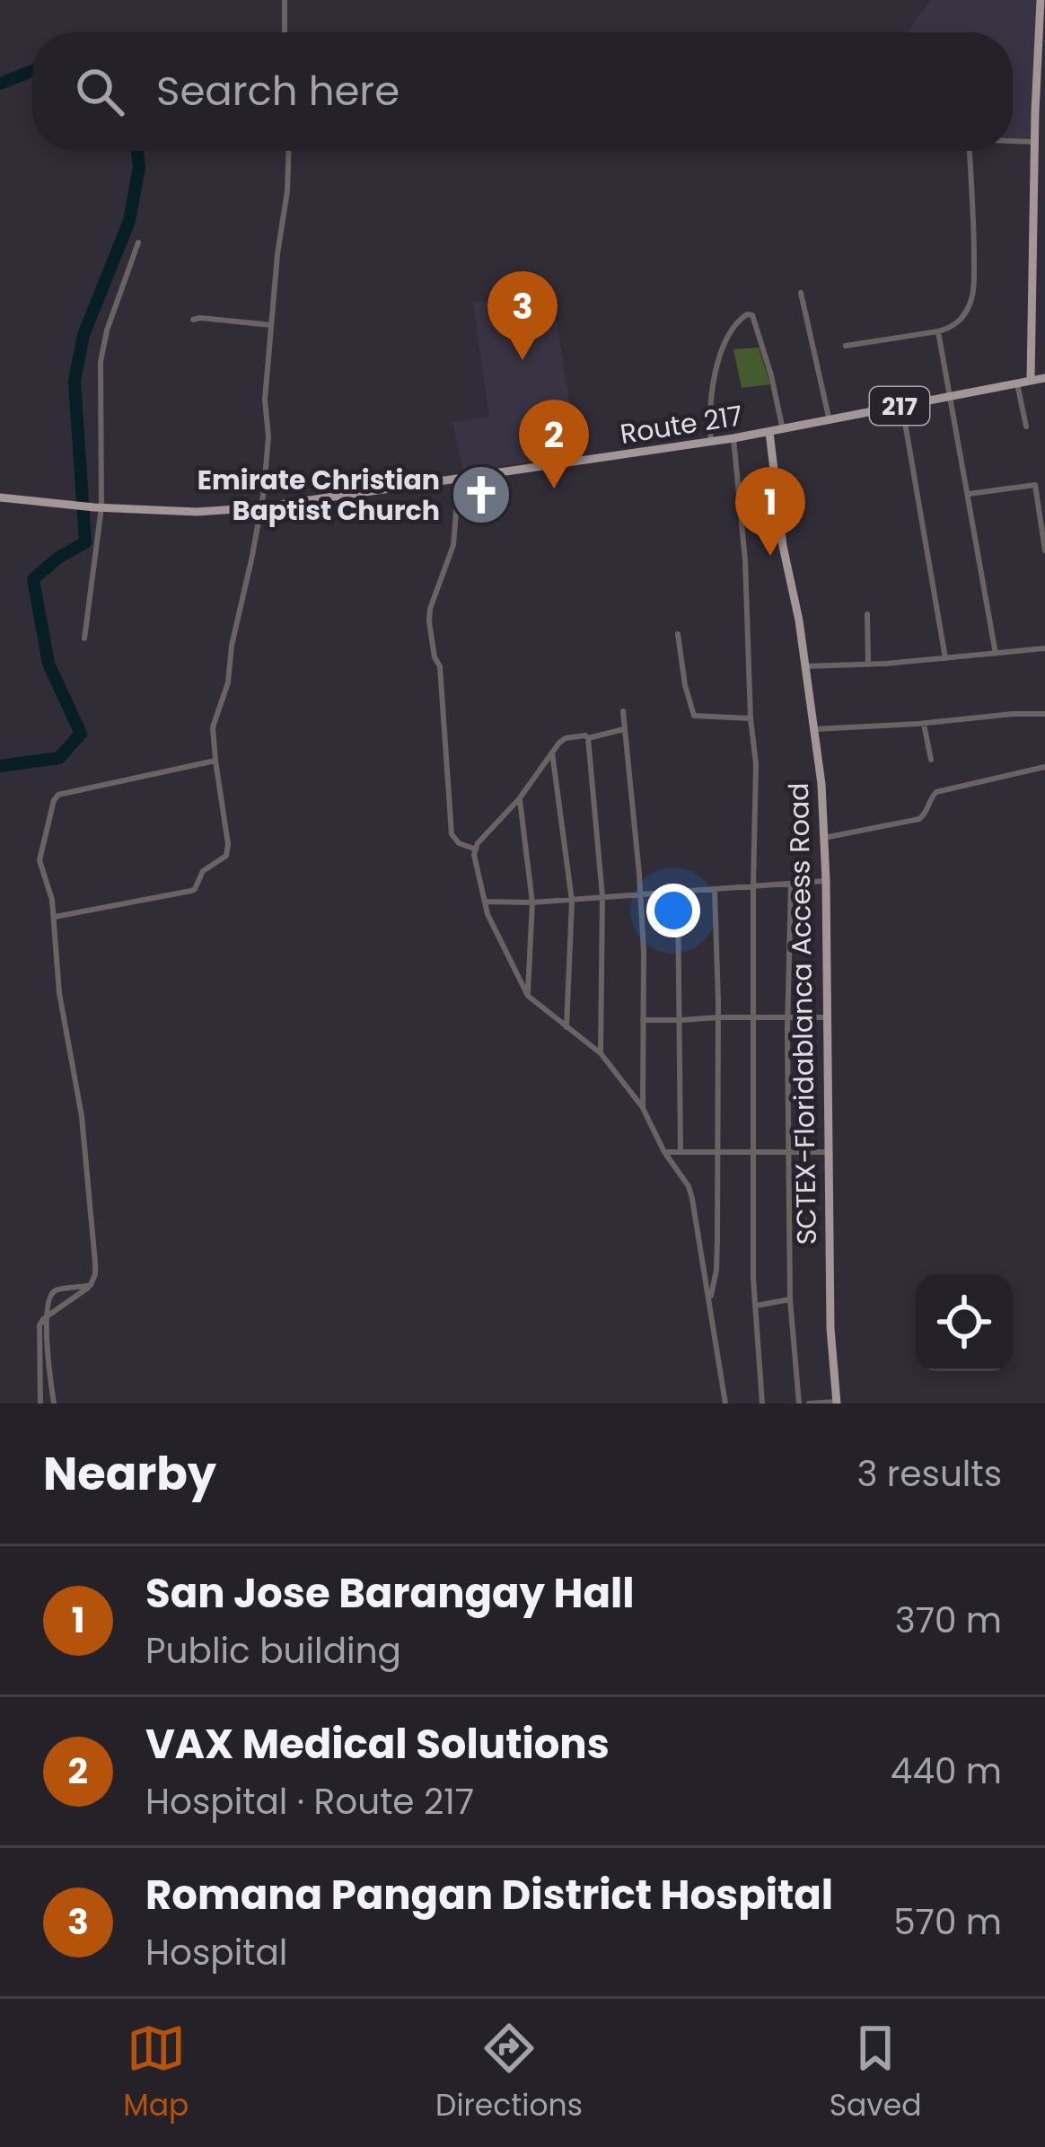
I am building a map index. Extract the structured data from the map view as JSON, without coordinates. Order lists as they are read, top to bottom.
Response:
{
  "streets": {
    "main road": ["217", "Route 217", "SCTEX-Floridablanca Access Road"]
  },
  "crossings": [
    ["Route 217", "SCTEX-Floridablanca Access Road"]
  ],
  "places": {
    "church": ["Emirate Christian Baptist Church"]
  },
  "page": {
    "search": "Search here",
    "pins": ["3", "2", "1"],
    "heading": ["Nearby", "3 results"],
    "list": [
      {
        "mark": "1",
        "name": "San Jose Barangay Hall",
        "note": "Public building",
        "value": "370 m"
      },
      {
        "mark": "2",
        "name": "VAX Medical Solutions",
        "note": "Hospital · Route 217",
        "value": "440 m"
      },
      {
        "mark": "3",
        "name": "Romana Pangan District Hospital",
        "note": "Hospital",
        "value": "570 m"
      }
    ],
    "nav": ["Map", "Directions", "Saved"]
  }
}
